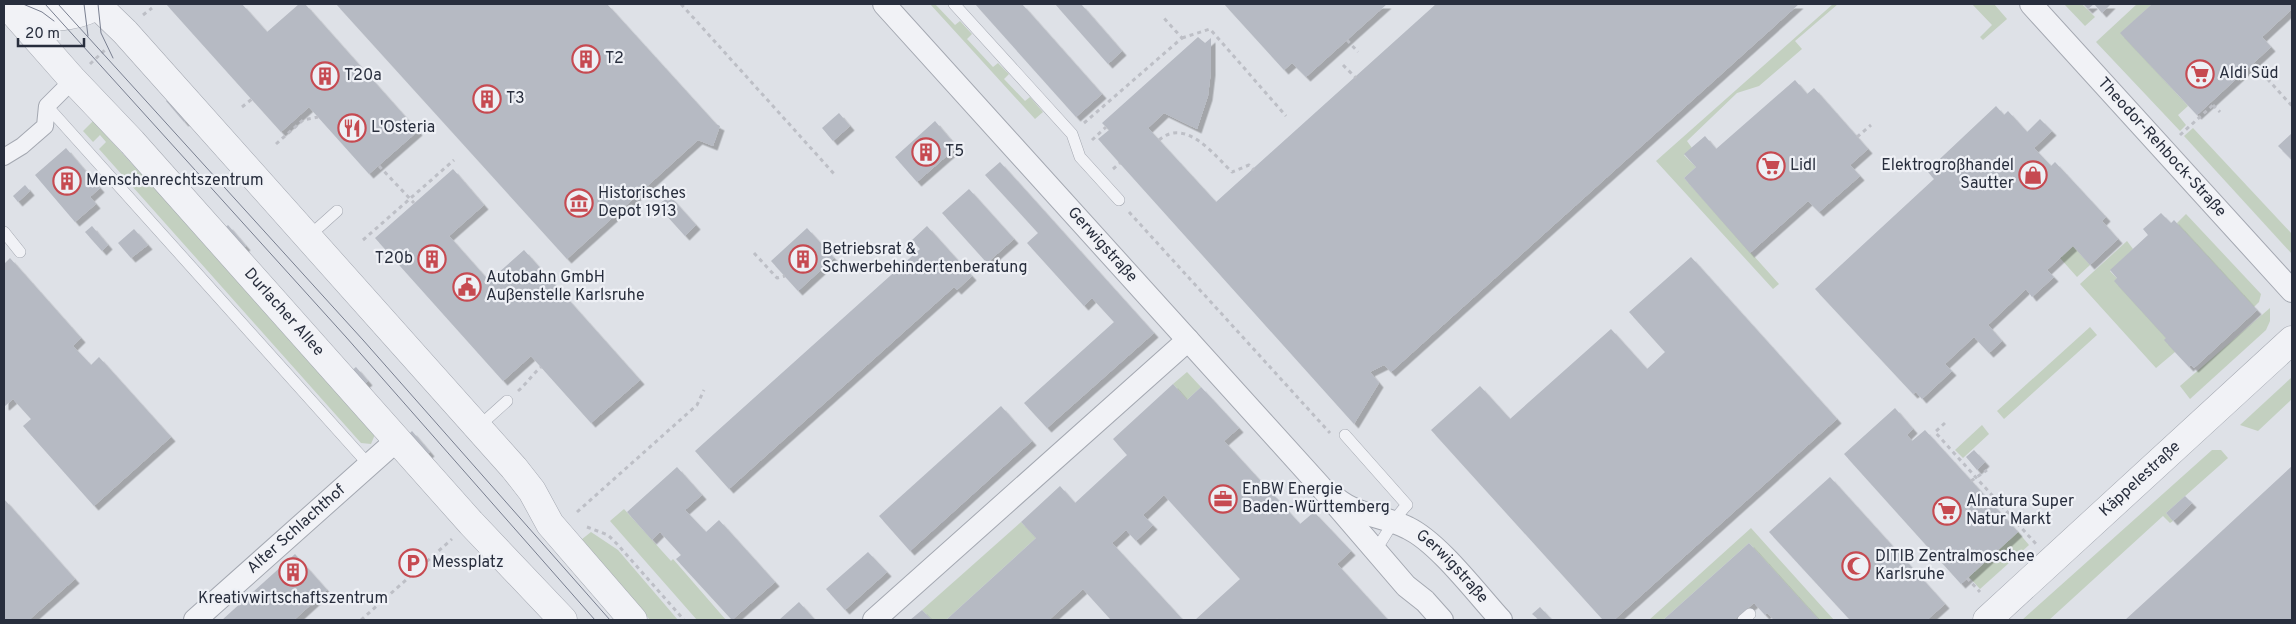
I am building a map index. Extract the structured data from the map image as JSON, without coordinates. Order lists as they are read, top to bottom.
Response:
{
  "streets": {
    "street": [
      "Theodor-Rehbock-Straße",
      "Gerwigstraße",
      "Durlacher Allee",
      "Käppelestraße",
      "Alter Schlachthof"
    ]
  },
  "crossings": [
    ["Durlacher Allee", "Alter Schlachthof"]
  ],
  "places": {
    "building": [
      "T2",
      "T20a",
      "T3",
      "T5",
      "Menschenrechtszentrum",
      "T20b",
      "Betriebsrat & Schwerbehindertenberatung",
      "Kreativwirtschaftszentrum"
    ],
    "supermarket": ["Aldi Süd", "Lidl", "Alnatura Super Natur Markt"],
    "restaurant": ["L'Osteria"],
    "shop": ["Elektrogroßhandel Sautter"],
    "museum": ["Historisches Depot 1913"],
    "public building": ["Autobahn GmbH Außenstelle Karlsruhe"],
    "office": ["EnBW Energie Baden-Württemberg"],
    "parking": ["Messplatz"],
    "mosque": ["DITIB Zentralmoschee Karlsruhe"]
  },
  "scale_bar": "20 m"
}
